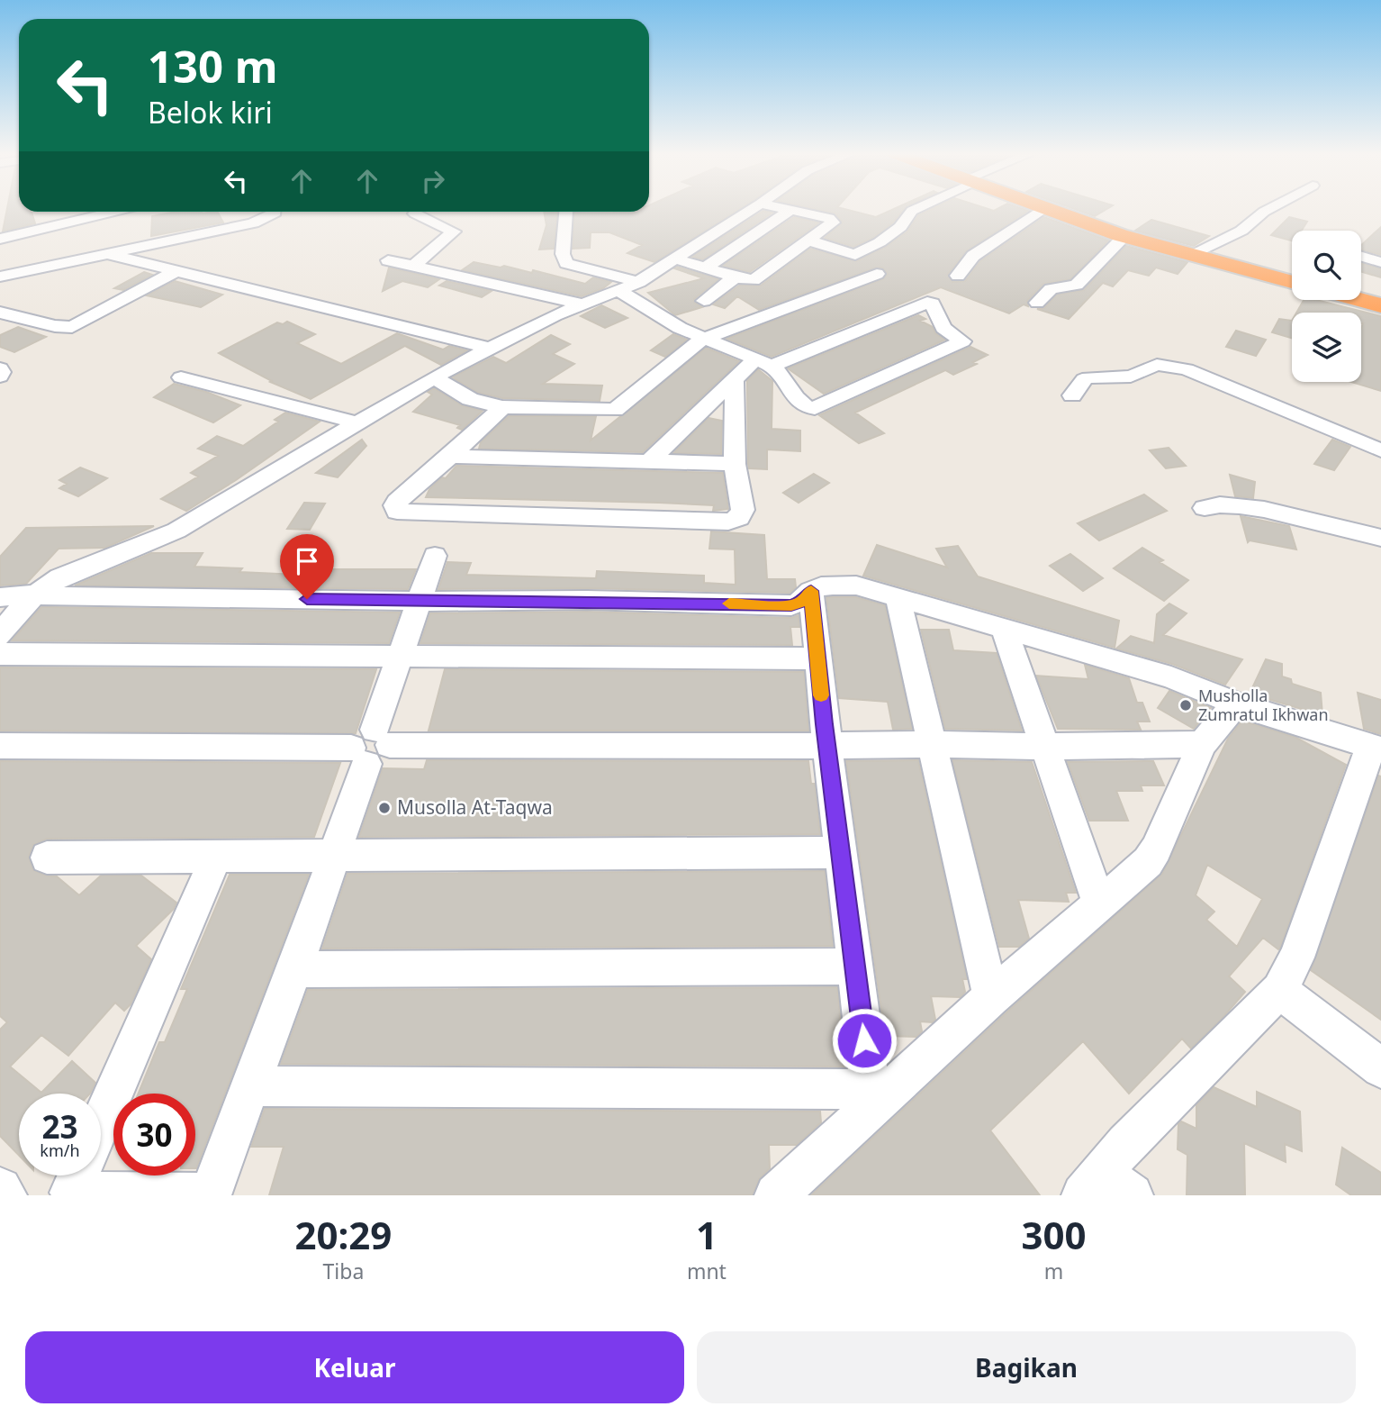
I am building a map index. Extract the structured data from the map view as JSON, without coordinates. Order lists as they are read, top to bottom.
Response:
{
  "places": ["Musholla Zumratul Ikhwan", "Musolla At-Taqwa"],
  "page": {
    "turn": ["130 m", "Belok kiri"],
    "speed": "23 km/h",
    "limit": "30",
    "eta": [
      "20:29",
      "Tiba",
      "1",
      "mnt",
      "300",
      "m"
    ],
    "buttons": ["Keluar", "Bagikan"]
  }
}
